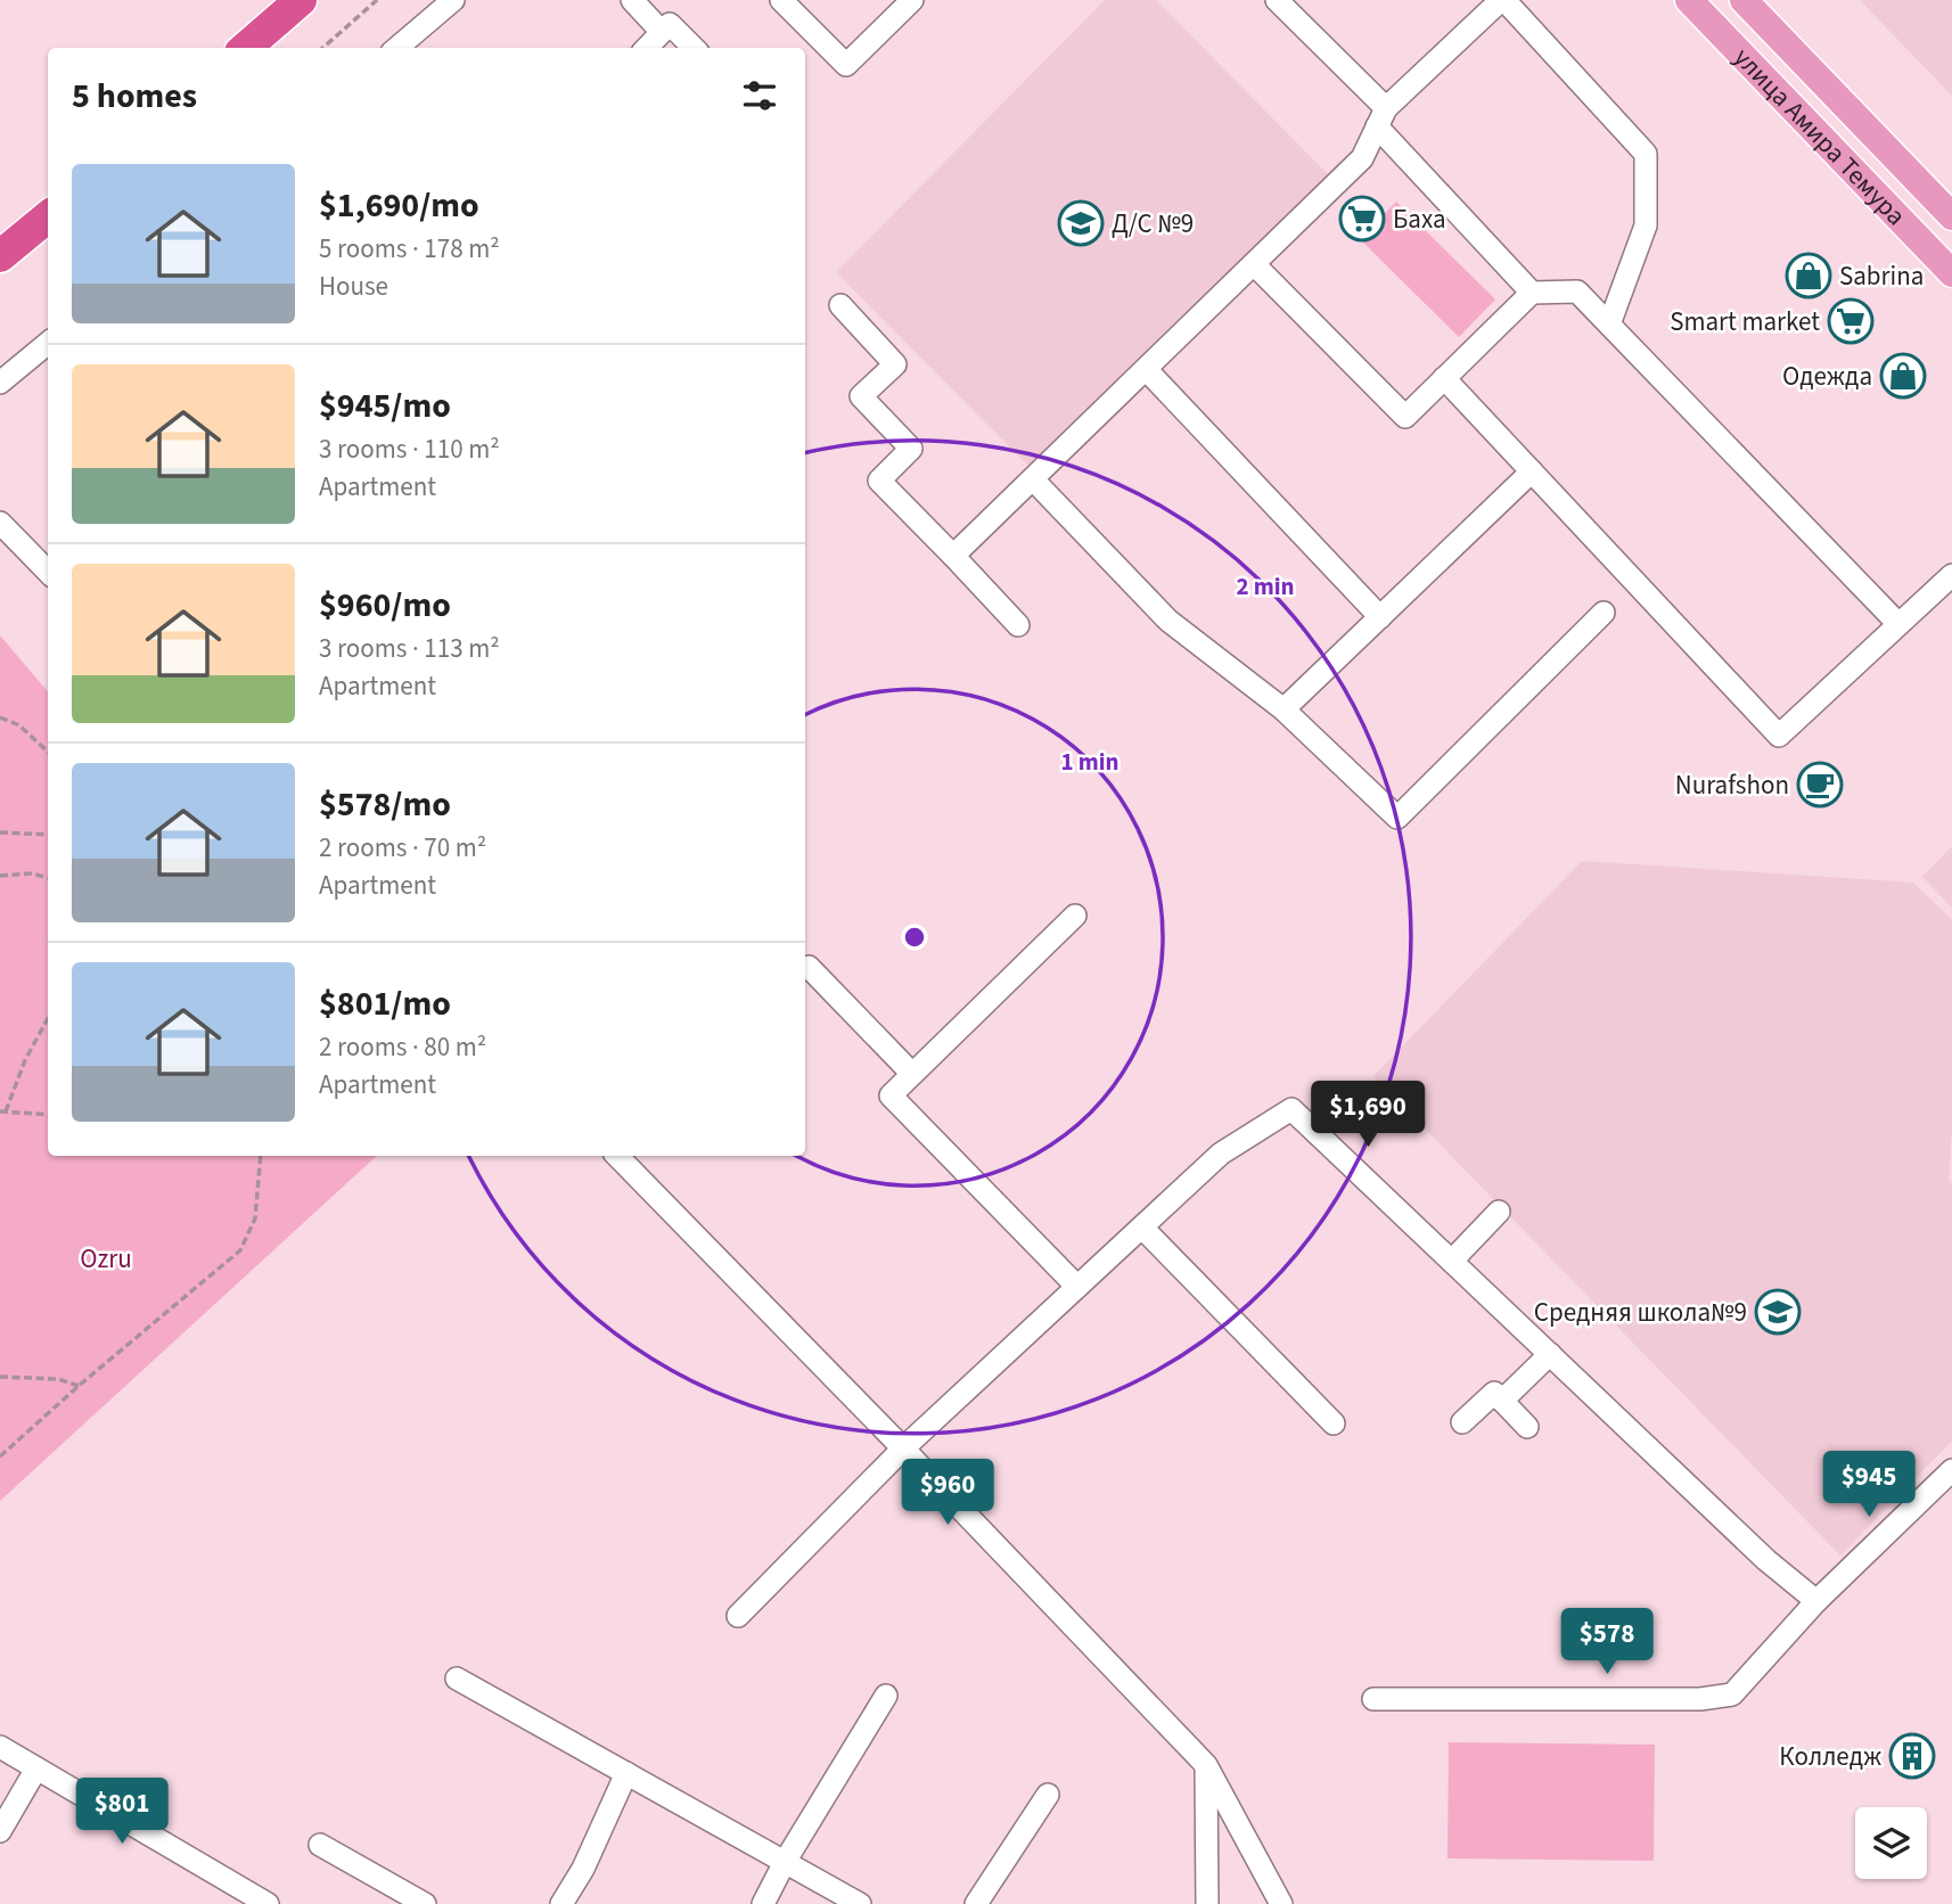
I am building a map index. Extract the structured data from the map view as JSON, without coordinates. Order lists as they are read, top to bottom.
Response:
{
  "streets": {
    "main road": ["улица Амира Темура"]
  },
  "parks": ["Ozru"],
  "places": {
    "supermarket": ["Баха", "Smart market"],
    "school or university": ["Д/С №9", "Средняя школа№9"],
    "shop": ["Sabrina", "Одежда"],
    "cafe": ["Nurafshon"],
    "building": ["Колледж"]
  },
  "page": {
    "heading": "5 homes",
    "list": [
      {
        "name": "$1,690/mo",
        "note": "5 rooms · 178 m² · House"
      },
      {
        "name": "$945/mo",
        "note": "3 rooms · 110 m² · Apartment"
      },
      {
        "name": "$960/mo",
        "note": "3 rooms · 113 m² · Apartment"
      },
      {
        "name": "$578/mo",
        "note": "2 rooms · 70 m² · Apartment"
      },
      {
        "name": "$801/mo",
        "note": "2 rooms · 80 m² · Apartment"
      }
    ],
    "price": [
      "$1,690",
      "$945",
      "$960",
      "$578",
      "$801"
    ]
  },
  "rings": ["2 min", "1 min"]
}
